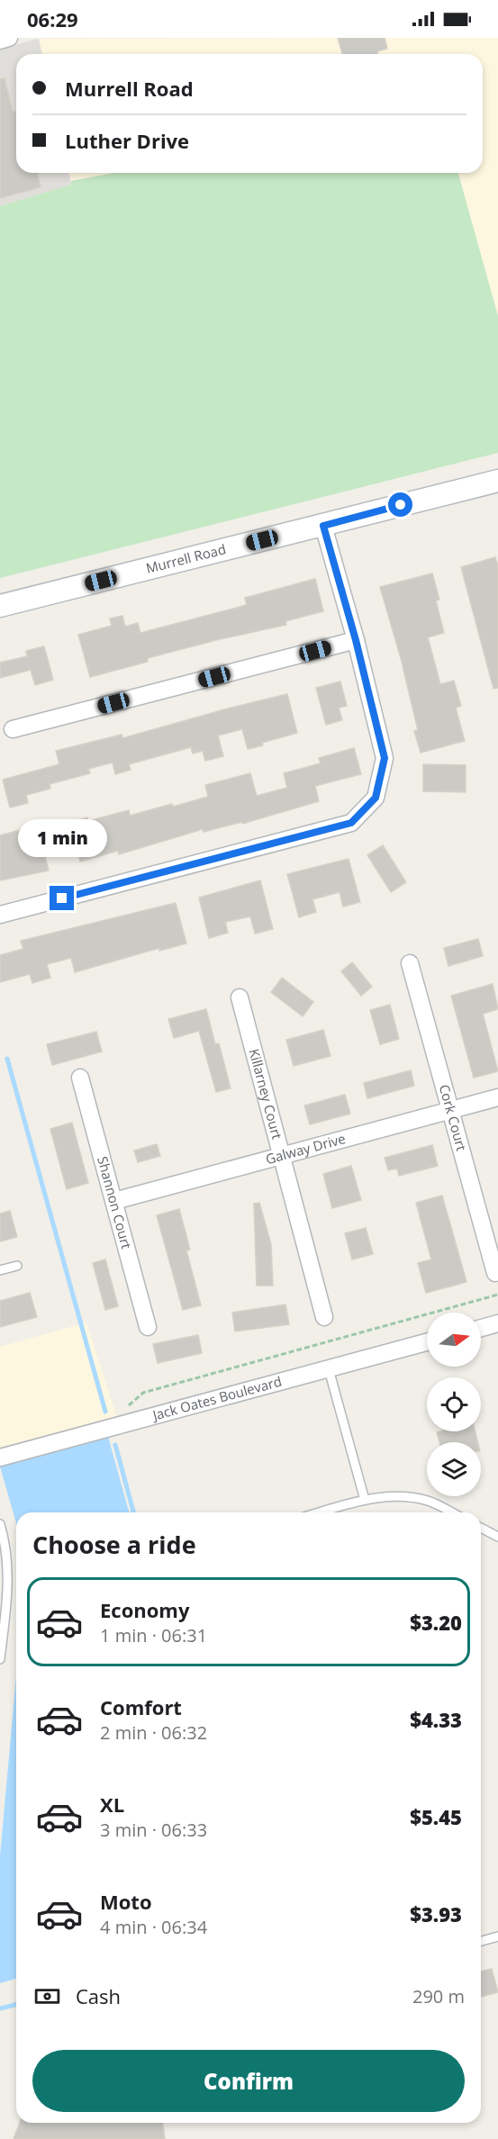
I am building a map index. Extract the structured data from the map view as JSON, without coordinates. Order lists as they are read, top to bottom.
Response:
{
  "streets": {
    "street": [
      "Murrell Road",
      "Killarney Court",
      "Cork Court",
      "Galway Drive",
      "Shannon Court",
      "Jack Oates Boulevard"
    ]
  },
  "crossings": [
    ["Killarney Court", "Galway Drive"],
    ["Cork Court", "Galway Drive"],
    ["Galway Drive", "Shannon Court"]
  ],
  "north": "right",
  "page": {
    "status": "06:29",
    "banner": ["Murrell Road", "Luther Drive"],
    "bubble": "1 min",
    "heading": "Choose a ride",
    "list": [
      {
        "name": "Economy",
        "note": "1 min · 06:31",
        "value": "$3.20"
      },
      {
        "name": "Comfort",
        "note": "2 min · 06:32",
        "value": "$4.33"
      },
      {
        "name": "XL",
        "note": "3 min · 06:33",
        "value": "$5.45"
      },
      {
        "name": "Moto",
        "note": "4 min · 06:34",
        "value": "$3.93"
      }
    ],
    "pay": ["Cash", "290 m"],
    "buttons": "Confirm"
  }
}
